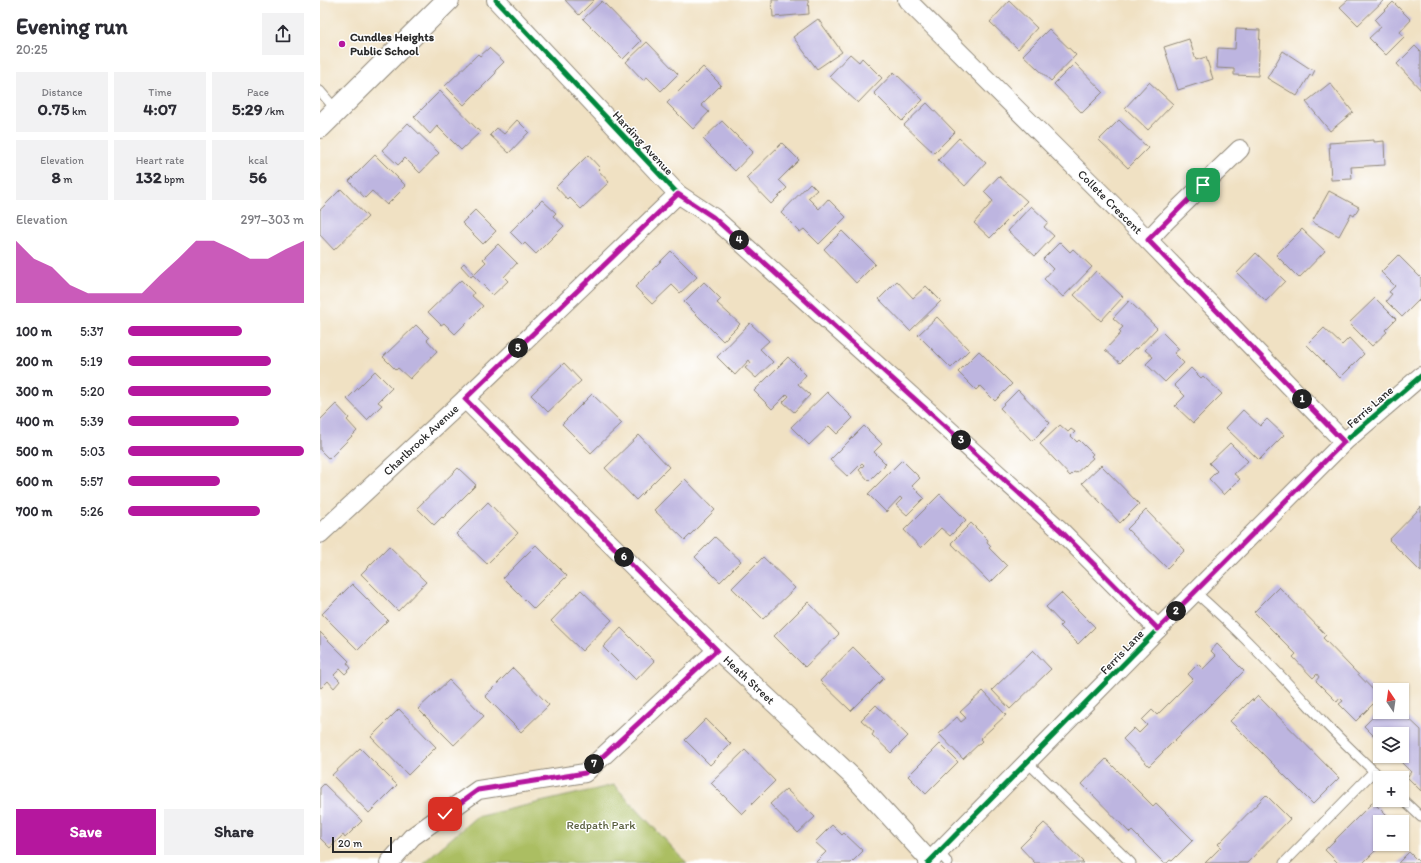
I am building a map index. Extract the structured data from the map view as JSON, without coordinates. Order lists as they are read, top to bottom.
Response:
{
  "streets": {
    "street": [
      "Harding Avenue",
      "Collete Crescent",
      "Ferris Lane",
      "Charlbrook Avenue",
      "Heath Street"
    ]
  },
  "crossings": [
    ["Harding Avenue", "Ferris Lane"],
    ["Harding Avenue", "Charlbrook Avenue"],
    ["Collete Crescent", "Ferris Lane"],
    ["Ferris Lane", "Heath Street"],
    ["Charlbrook Avenue", "Heath Street"]
  ],
  "parks": ["Redpath Park"],
  "places": ["Cundles Heights Public School"],
  "scale_bar": "20 m",
  "north": "top",
  "page": {
    "heading": ["Evening run", "20:25"],
    "stats": [
      ["Distance", "0.75 km"],
      ["Time", "4:07"],
      ["Pace", "5:29 /km"],
      ["Elevation", "8 m"],
      ["Heart rate", "132 bpm"],
      ["kcal", "56"]
    ],
    "chart": ["Elevation", "297–303 m"],
    "pins": [
      "4",
      "5",
      "1",
      "3",
      "6",
      "2",
      "7"
    ],
    "list": [
      {
        "name": "100 m",
        "note": "5:37"
      },
      {
        "name": "200 m",
        "note": "5:19"
      },
      {
        "name": "300 m",
        "note": "5:20"
      },
      {
        "name": "400 m",
        "note": "5:39"
      },
      {
        "name": "500 m",
        "note": "5:03"
      },
      {
        "name": "600 m",
        "note": "5:57"
      },
      {
        "name": "700 m",
        "note": "5:26"
      }
    ],
    "map_buttons": ["+", "−"],
    "buttons": ["Save", "Share"],
    "scale": "20 m"
  }
}
